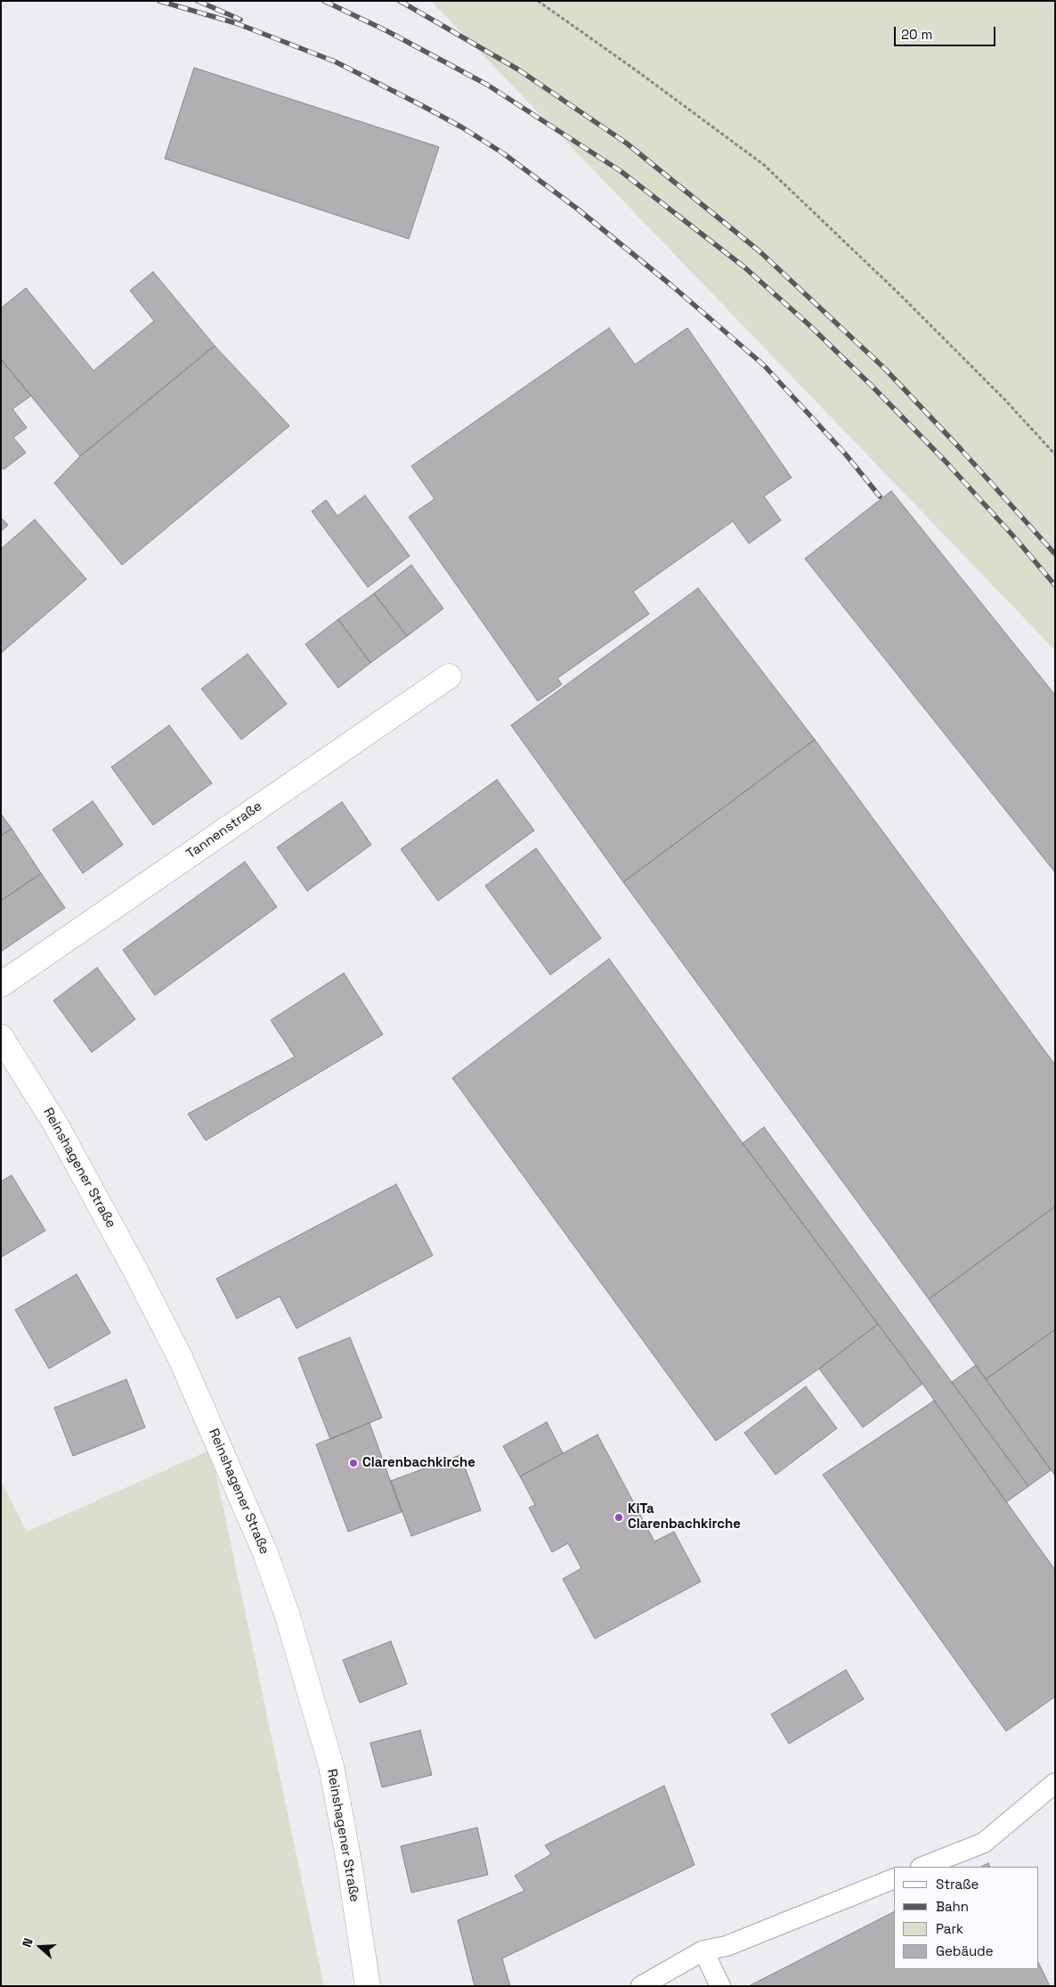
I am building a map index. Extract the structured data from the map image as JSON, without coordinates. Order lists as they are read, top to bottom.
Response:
{
  "streets": {
    "main road": ["Tannenstraße", "Reinshagener Straße"]
  },
  "places": ["Clarenbachkirche", "KiTa Clarenbachkirche"],
  "legend": [
    "Straße",
    "Bahn",
    "Park",
    "Gebäude"
  ],
  "scale_bar": "20 m",
  "north": "left"
}
